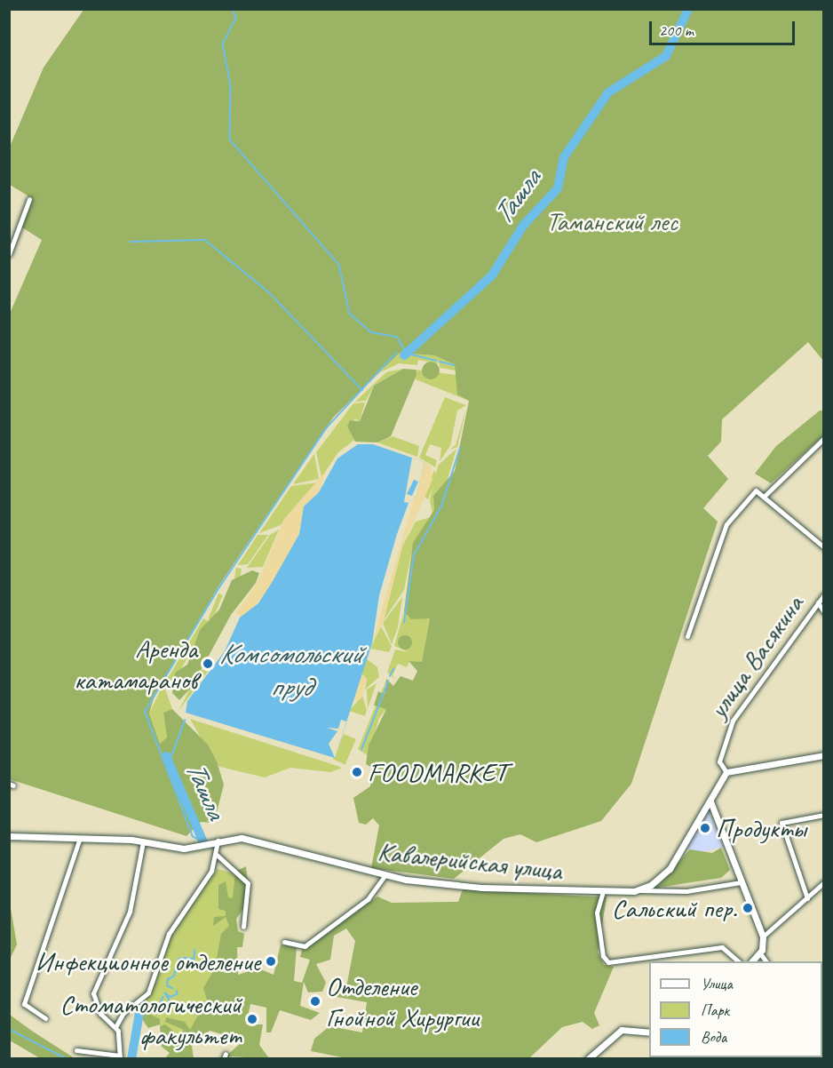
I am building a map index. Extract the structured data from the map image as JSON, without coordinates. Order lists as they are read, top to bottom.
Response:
{
  "streets": {
    "street": ["улица Васякина", "Кавалерийская улица"]
  },
  "water": ["Ташла", "Комсомольский пруд"],
  "parks": ["Таманский лес"],
  "places": [
    "Аренда катамаранов",
    "FOODMARKET",
    "Продукты",
    "Сальский пер.",
    "Инфекционное отделение",
    "Отделение Гнойной Хирургии",
    "Стоматологический факультет"
  ],
  "legend": ["Улица", "Парк", "Вода"],
  "scale_bar": "200 m"
}
